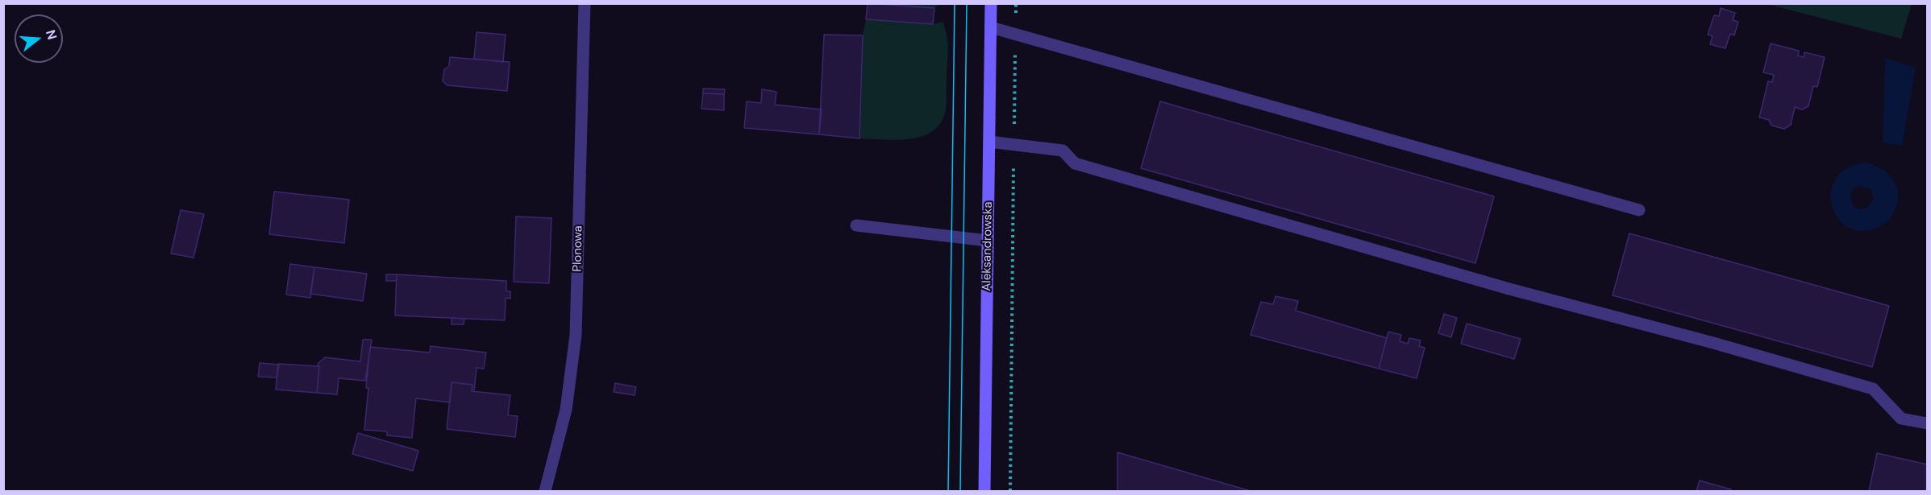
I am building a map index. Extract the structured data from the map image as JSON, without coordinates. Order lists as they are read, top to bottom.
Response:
{
  "streets": {
    "main road": ["Aleksandrowska"],
    "street": ["Plonowa"]
  },
  "north": "right"
}
